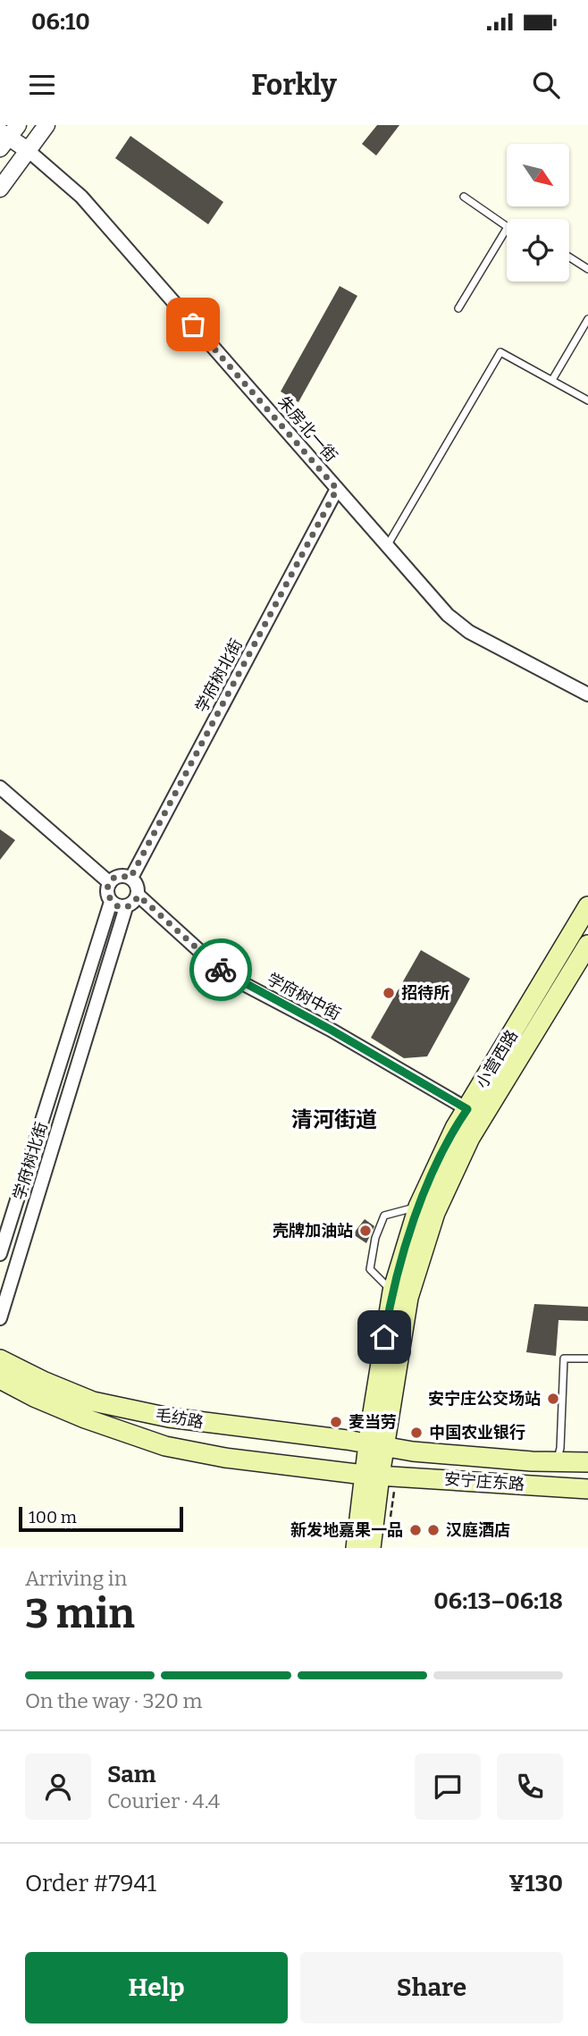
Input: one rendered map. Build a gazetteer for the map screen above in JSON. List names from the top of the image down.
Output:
{
  "streets": {
    "main road": ["小营西路", "毛纺路", "安宁庄东路"],
    "street": ["朱房北一街", "学府树北街", "学府树中街"]
  },
  "crossings": [
    ["朱房北一街", "学府树北街"],
    ["学府树北街", "学府树中街"],
    ["学府树中街", "小营西路"],
    ["小营西路", "毛纺路"],
    ["小营西路", "安宁庄东路"],
    ["毛纺路", "安宁庄东路"]
  ],
  "districts": ["清河街道"],
  "places": [
    "招待所",
    "壳牌加油站",
    "安宁庄公交场站",
    "麦当劳",
    "中国农业银行",
    "新发地嘉果一品",
    "汉庭酒店"
  ],
  "scale_bar": "100 m",
  "north": "bottom right",
  "page": {
    "status": "06:10",
    "header": "Forkly",
    "scale": "100 m",
    "heading": ["3 min", "Arriving in", "06:13–06:18"],
    "panel": [
      "Sam",
      "Courier · 4.4",
      "Order #7941",
      "¥130"
    ],
    "bar": "On the way · 320 m",
    "buttons": ["Help", "Share"]
  }
}
